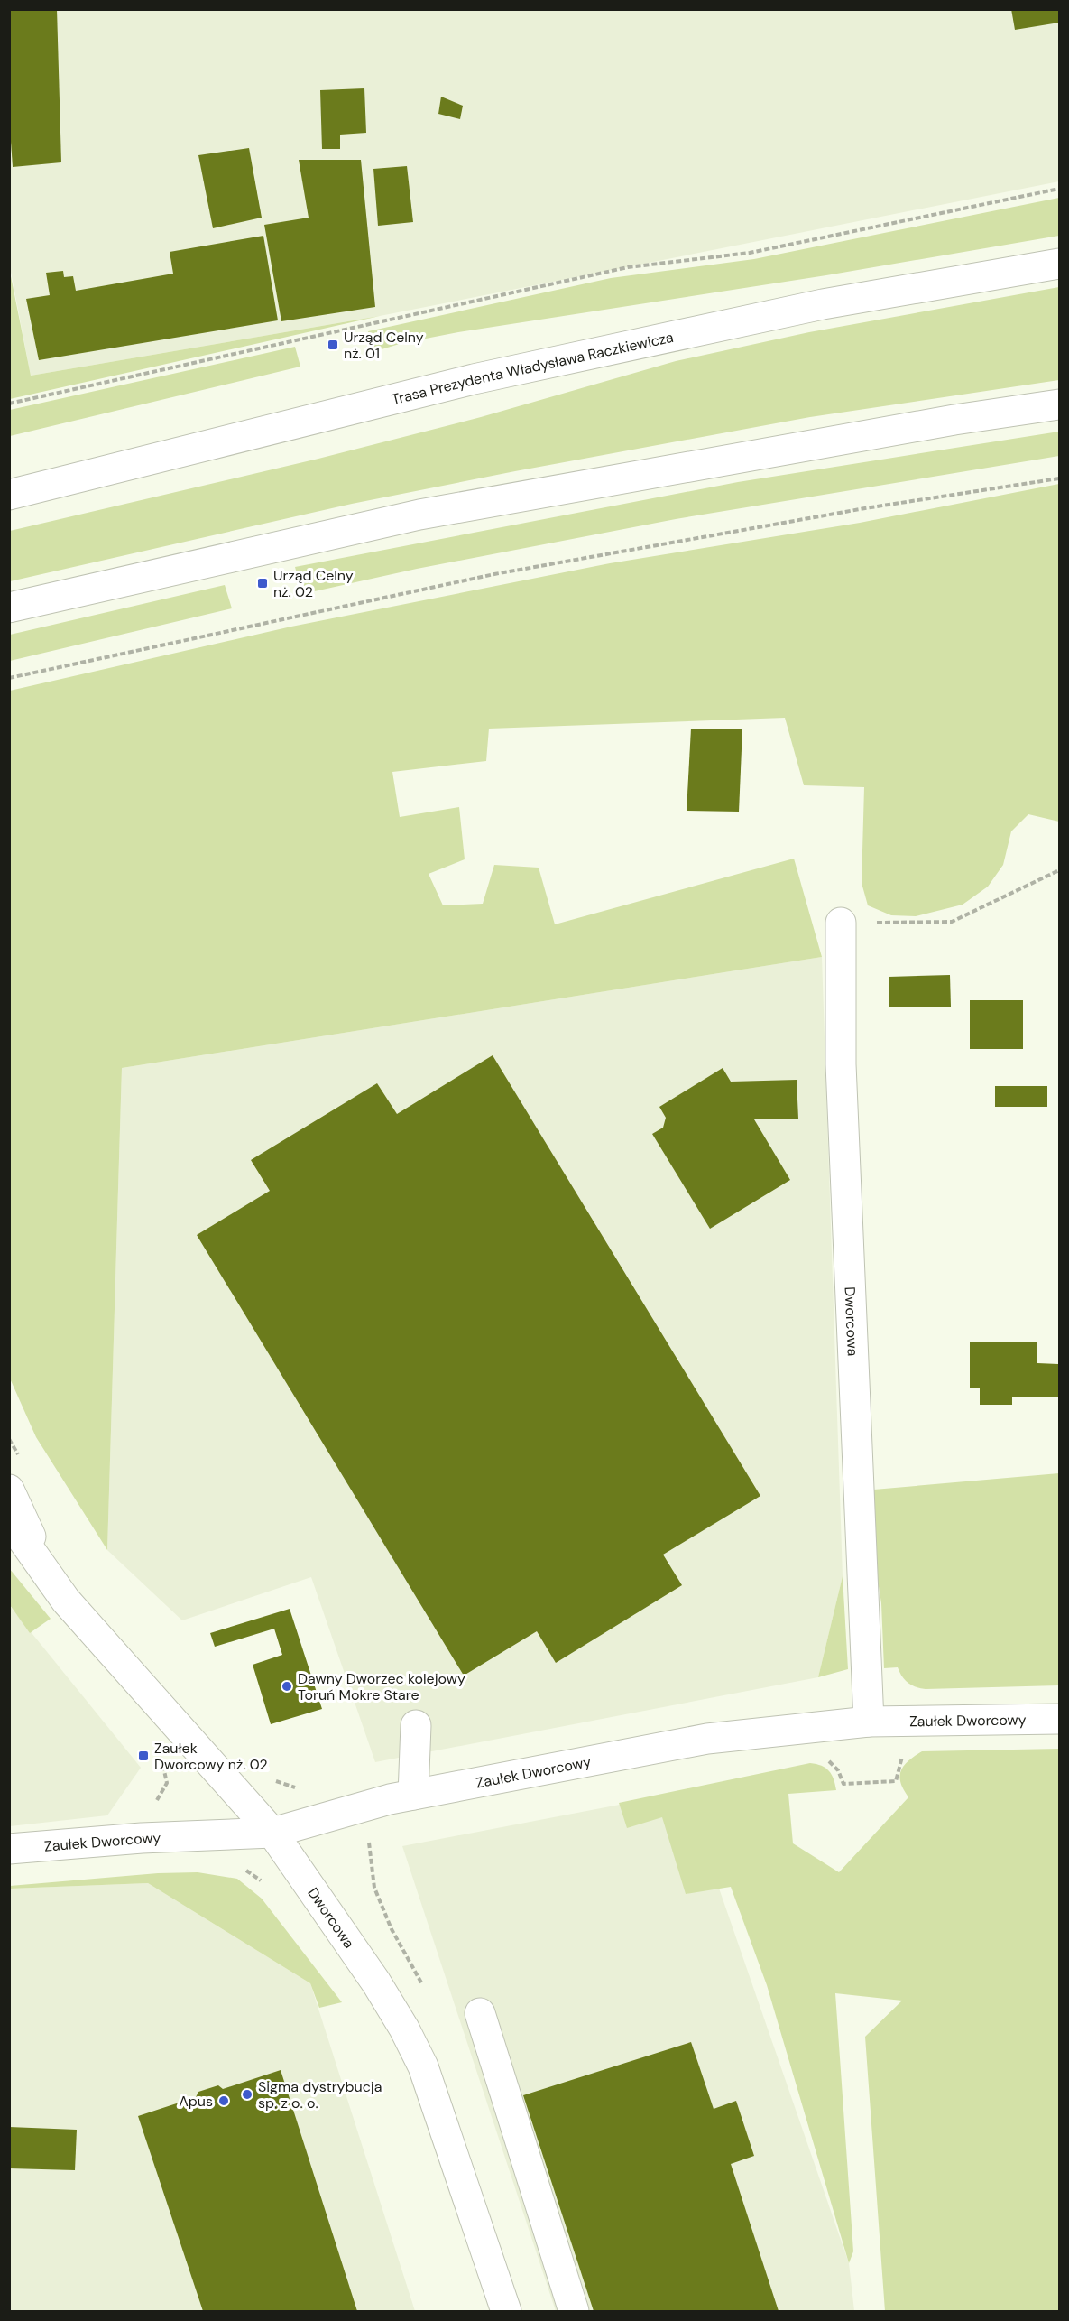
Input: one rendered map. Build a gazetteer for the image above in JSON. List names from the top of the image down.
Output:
{
  "streets": {
    "street": ["Trasa Prezydenta Władysława Raczkiewicza", "Dworcowa", "Zaułek Dworcowy"]
  },
  "crossings": [
    ["Dworcowa", "Zaułek Dworcowy"]
  ],
  "places": {
    "transit": ["Urząd Celny nż. 01", "Urząd Celny nż. 02", "Zaułek Dworcowy nż. 02"],
    "other": ["Dawny Dworzec kolejowy Toruń Mokre Stare", "Sigma dystrybucja sp. z o. o.", "Apus"]
  }
}
